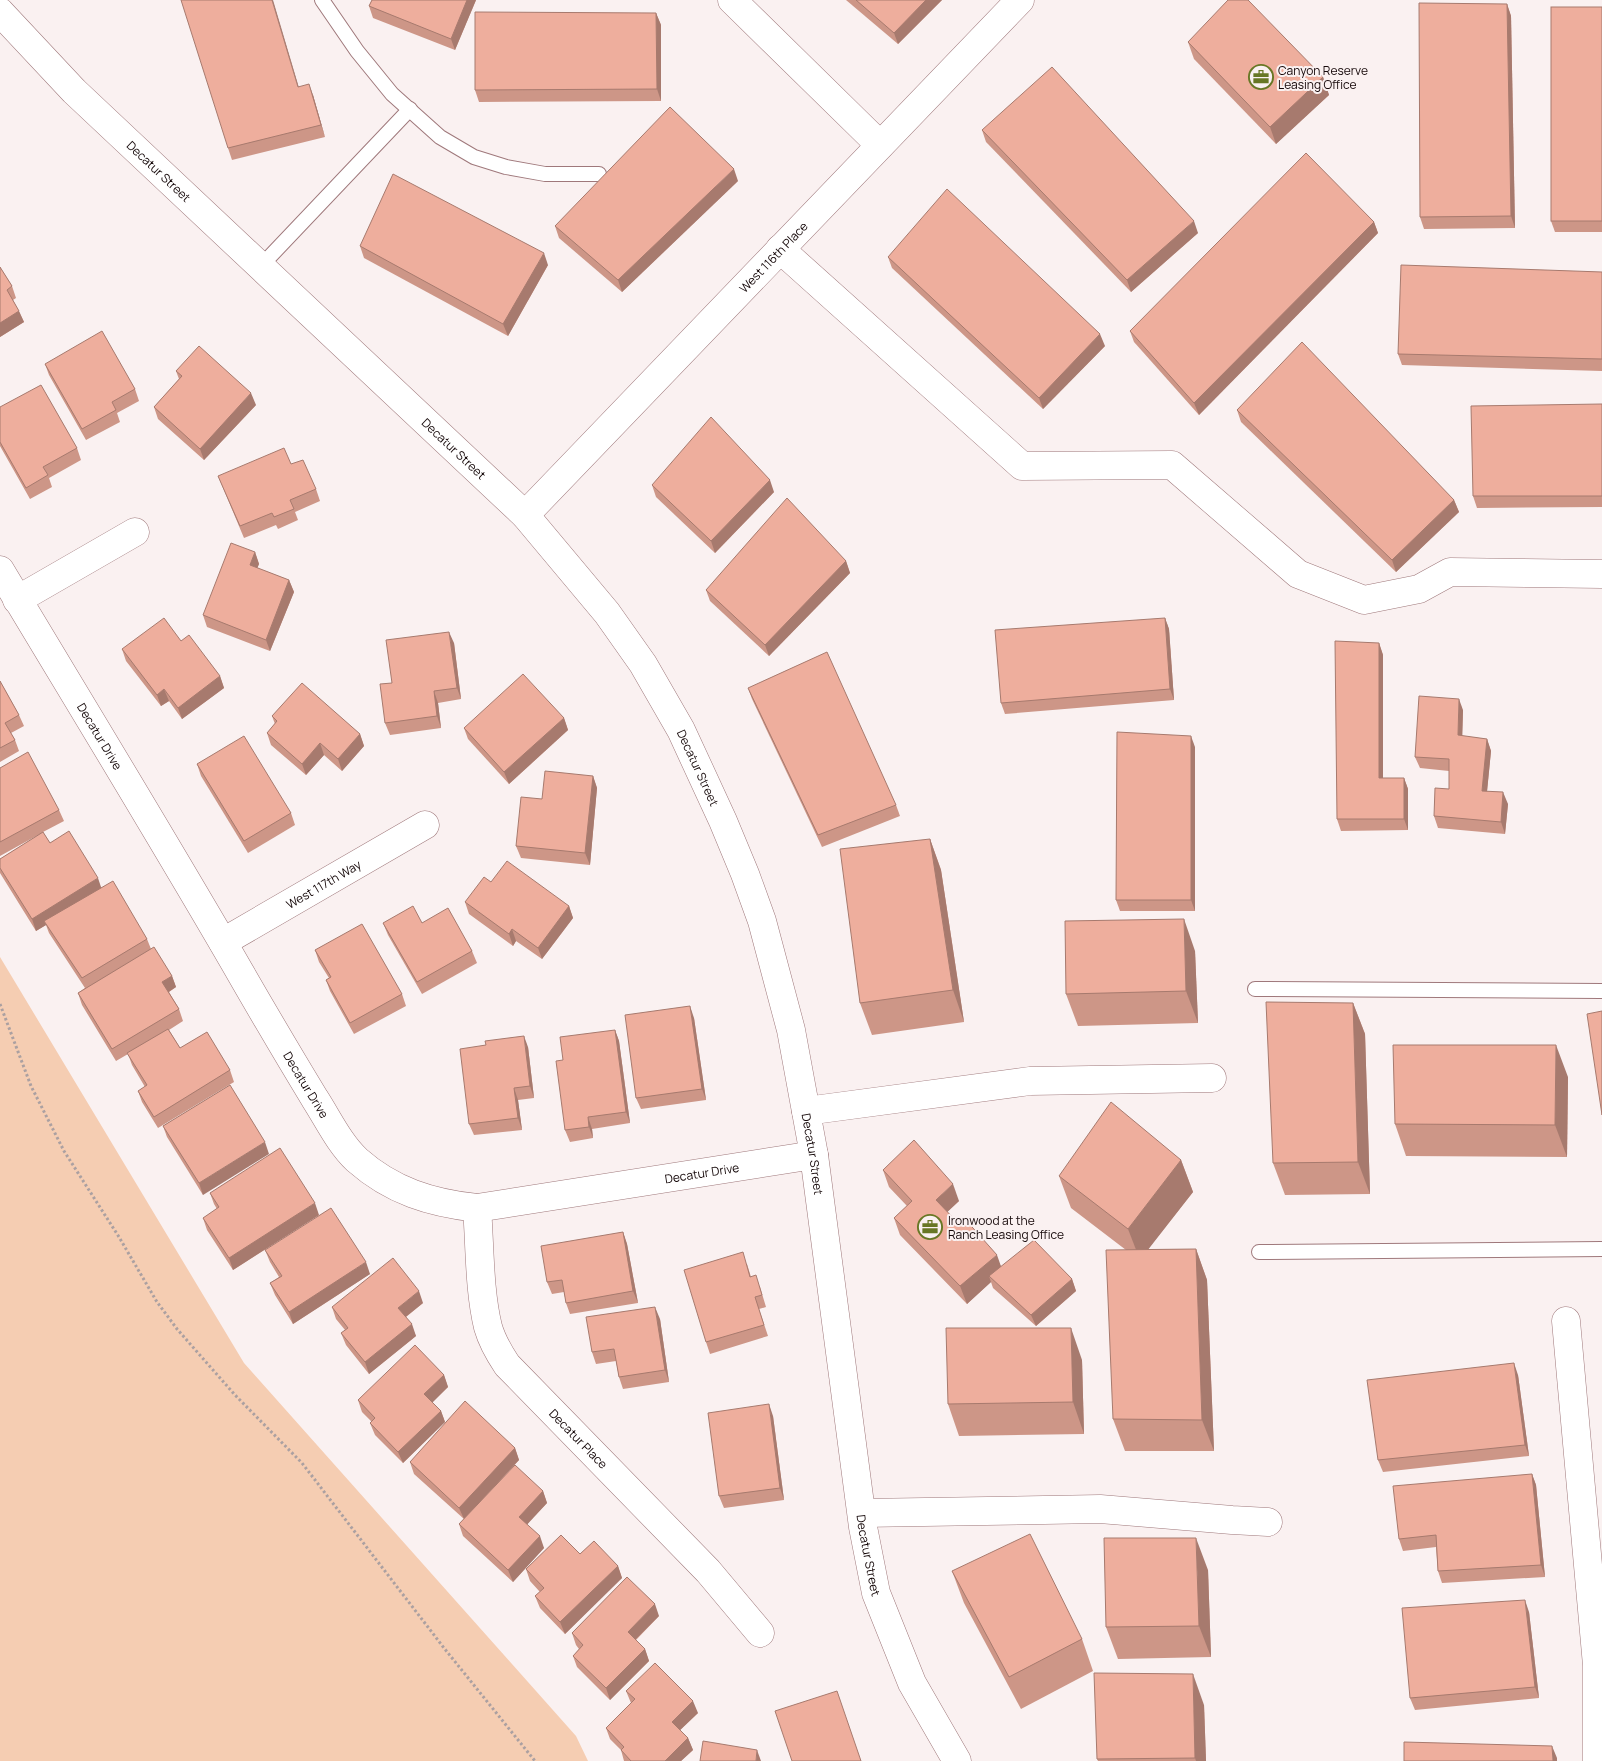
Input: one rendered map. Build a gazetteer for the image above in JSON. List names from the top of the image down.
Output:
{
  "streets": {
    "street": [
      "Decatur Street",
      "West 116th Place",
      "Decatur Drive",
      "West 117th Way",
      "Decatur Place"
    ]
  },
  "crossings": [
    ["Decatur Street", "West 116th Place"],
    ["Decatur Street", "Decatur Drive"],
    ["Decatur Drive", "West 117th Way"],
    ["Decatur Drive", "Decatur Place"]
  ],
  "places": {
    "office": ["Canyon Reserve Leasing Office", "Ironwood at the Ranch Leasing Office"]
  }
}
